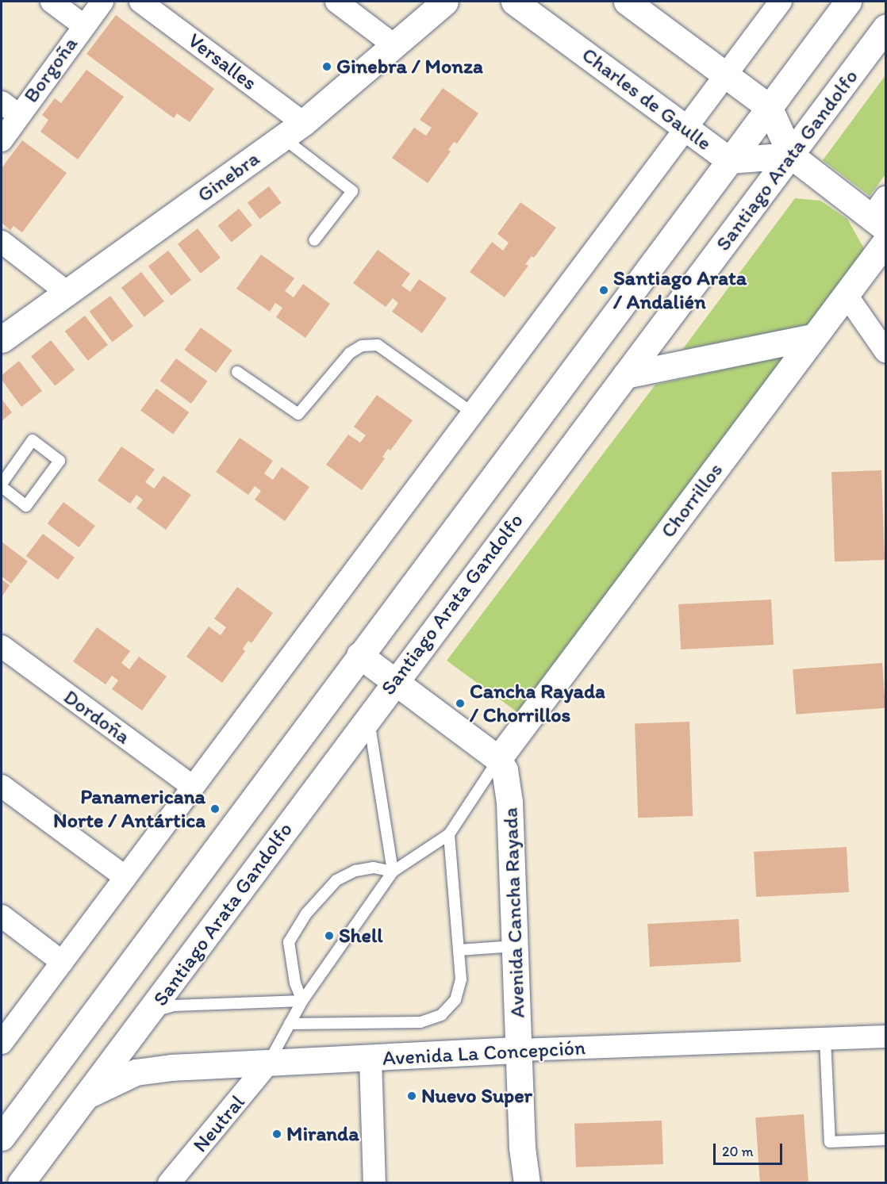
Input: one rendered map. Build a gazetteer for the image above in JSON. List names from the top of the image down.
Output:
{
  "streets": {
    "street": [
      "Versalles",
      "Borgoña",
      "Charles de Gaulle",
      "Santiago Arata Gandolfo",
      "Ginebra",
      "Chorrillos",
      "Dordoña",
      "Avenida Cancha Rayada",
      "Avenida La Concepción",
      "Neutral"
    ]
  },
  "crossings": [
    ["Versalles", "Ginebra"],
    ["Charles de Gaulle", "Santiago Arata Gandolfo"],
    ["Santiago Arata Gandolfo", "Avenida La Concepción"],
    ["Chorrillos", "Avenida Cancha Rayada"],
    ["Avenida Cancha Rayada", "Avenida La Concepción"],
    ["Avenida La Concepción", "Neutral"]
  ],
  "places": [
    "Ginebra / Monza",
    "Santiago Arata / Andalién",
    "Cancha Rayada / Chorrillos",
    "Panamericana Norte / Antártica",
    "Shell",
    "Nuevo Super",
    "Miranda"
  ],
  "scale_bar": "20 m"
}
